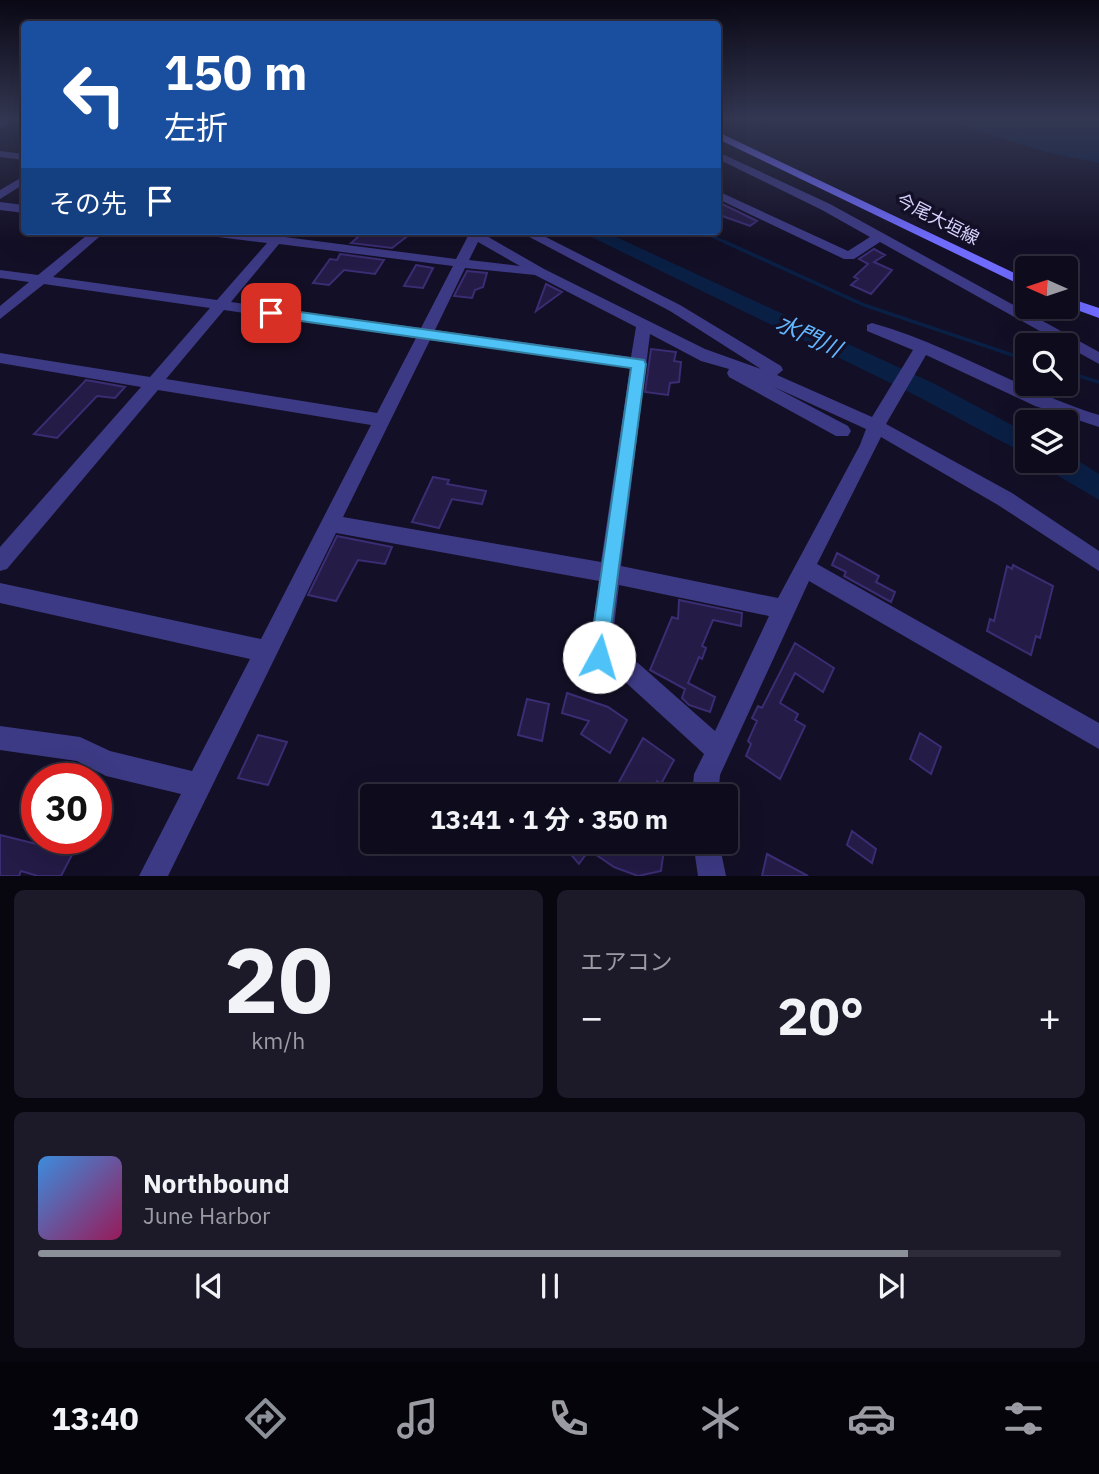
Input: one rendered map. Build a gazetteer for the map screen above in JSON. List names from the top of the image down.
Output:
{
  "streets": {
    "main road": ["今尾大垣線"]
  },
  "water": ["水門川"],
  "north": "left",
  "page": {
    "turn": ["150 m", "左折"],
    "then": "その先",
    "limit": "30",
    "trip": "13:41 · 1 分 · 350 m",
    "tile": [
      ["20", "km/h"],
      "エアコン"
    ],
    "heat": ["−", "20°", "+"],
    "song": ["Northbound", "June Harbor"],
    "tabs": "13:40"
  }
}
